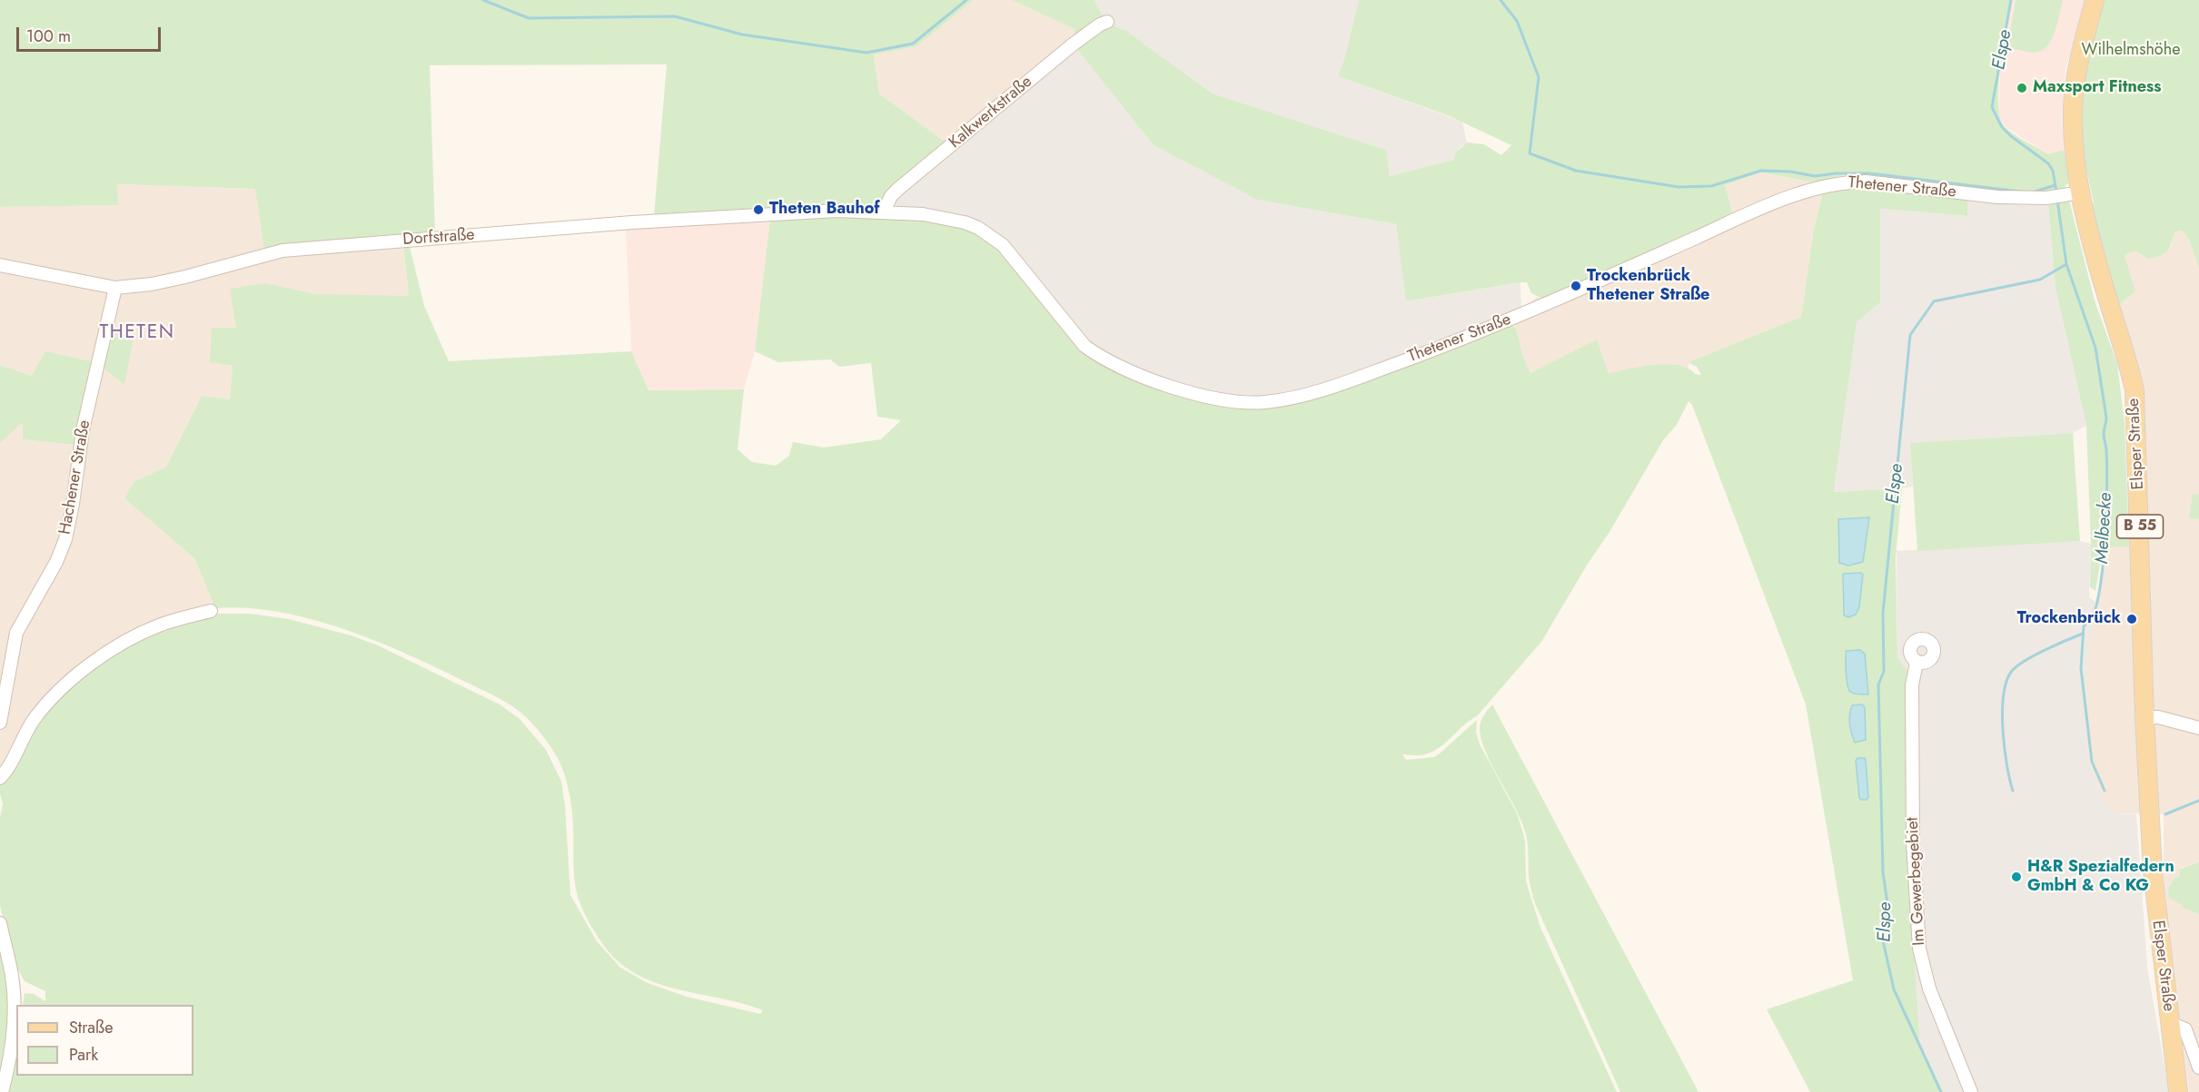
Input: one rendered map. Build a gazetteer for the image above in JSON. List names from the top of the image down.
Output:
{
  "streets": {
    "main road": ["Elsper Straße", "B 55"],
    "street": [
      "Kalkwerkstraße",
      "Thetener Straße",
      "Dorfstraße",
      "Hachener Straße",
      "Im Gewerbegebiet"
    ]
  },
  "crossings": [
    ["Kalkwerkstraße", "Thetener Straße"],
    ["Kalkwerkstraße", "Dorfstraße"],
    ["Thetener Straße", "Dorfstraße"],
    ["Thetener Straße", "Elsper Straße"],
    ["Dorfstraße", "Hachener Straße"]
  ],
  "districts": ["THETEN"],
  "water": ["Elspe", "Melbecke"],
  "parks": ["Wilhelmshöhe"],
  "places": [
    "Maxsport Fitness",
    "Theten Bauhof",
    "Trockenbrück Thetener Straße",
    "Trockenbrück",
    "H&R Spezialfedern GmbH & Co KG"
  ],
  "legend": ["Straße", "Park"],
  "scale_bar": "100 m"
}
